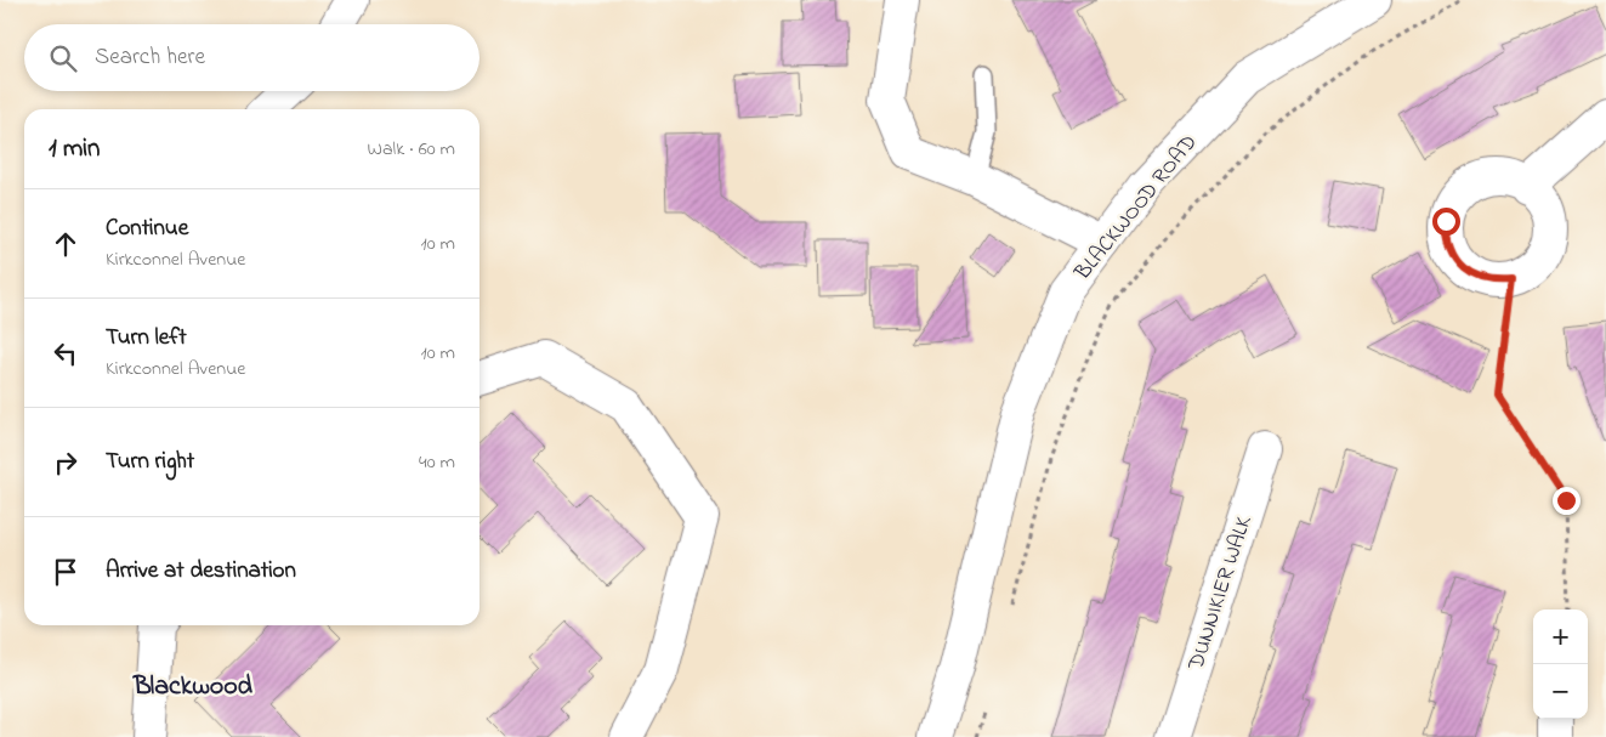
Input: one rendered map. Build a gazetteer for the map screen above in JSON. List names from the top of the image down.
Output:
{
  "streets": {
    "street": ["BLACKWOOD ROAD", "DUNNIKIER WALK"]
  },
  "districts": ["Blackwood"],
  "page": {
    "search": "Search here",
    "heading": ["1 min", "Walk · 60 m"],
    "list": [
      ["Continue", "Kirkconnel Avenue", "10 m"],
      ["Turn left", "Kirkconnel Avenue", "10 m"],
      ["Turn right", "40 m"],
      "Arrive at destination"
    ],
    "map_buttons": ["+", "−"]
  }
}
